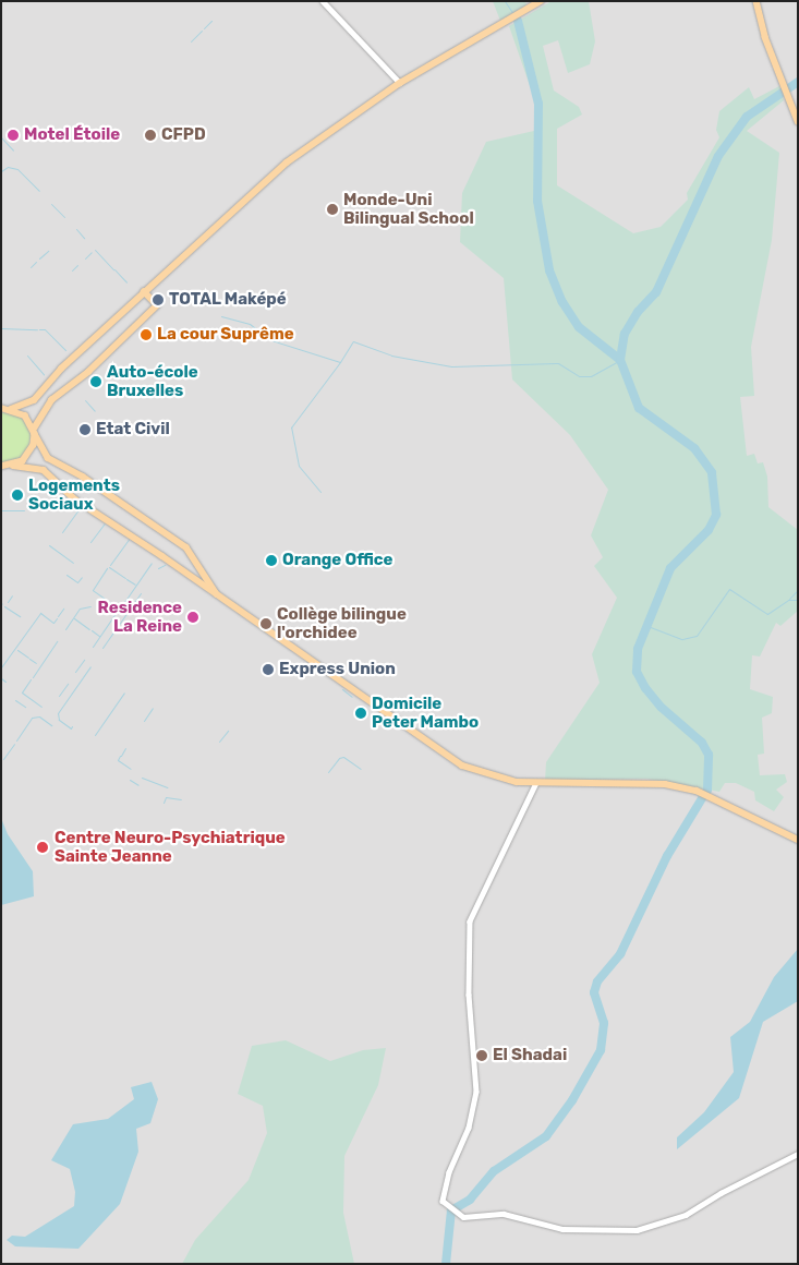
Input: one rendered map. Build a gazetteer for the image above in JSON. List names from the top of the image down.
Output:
{
  "places": [
    "Motel Étoile",
    "CFPD",
    "Monde-Uni Bilingual School",
    "TOTAL Maképé",
    "La cour Suprême",
    "Auto-école Bruxelles",
    "Etat Civil",
    "Logements Sociaux",
    "Orange Office",
    "Residence La Reine",
    "Collège bilingue l'orchidee",
    "Express Union",
    "Domicile Peter Mambo",
    "Centre Neuro-Psychiatrique Sainte Jeanne",
    "El Shadai"
  ]
}
